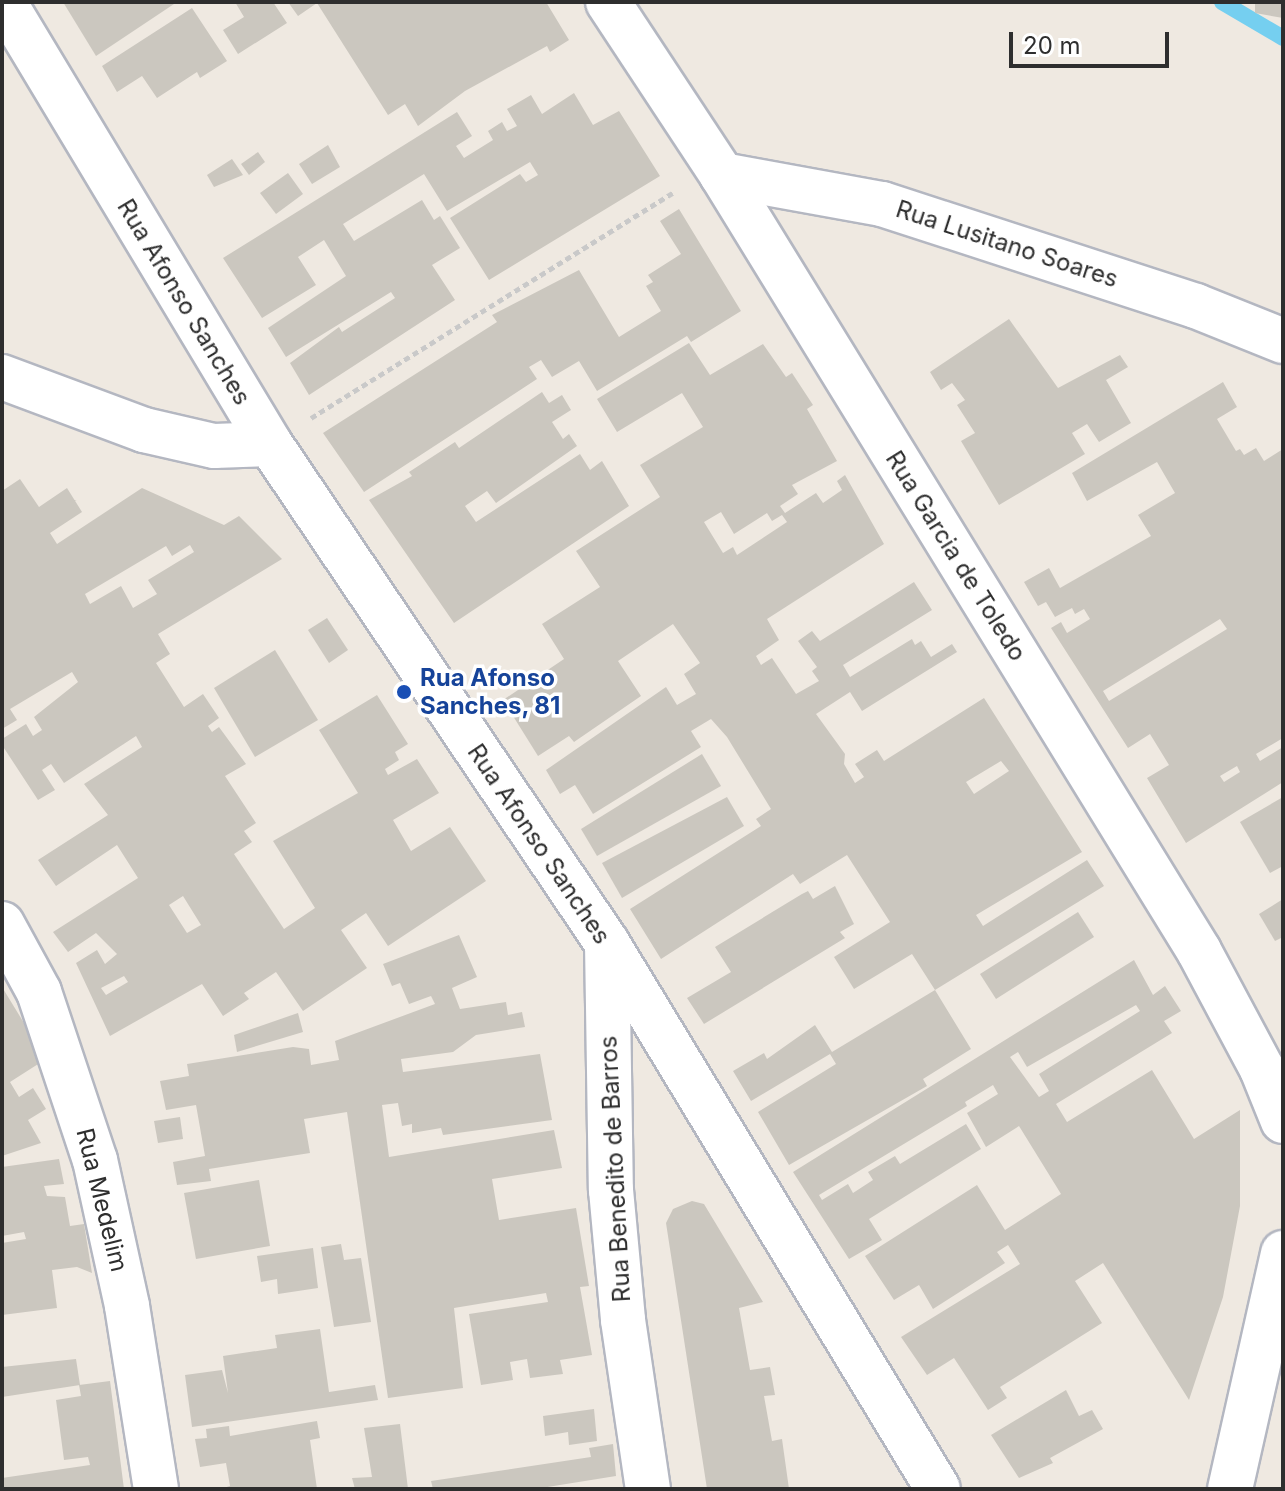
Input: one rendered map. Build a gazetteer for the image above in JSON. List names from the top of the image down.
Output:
{
  "streets": {
    "street": [
      "Rua Lusitano Soares",
      "Rua Afonso Sanches",
      "Rua Garcia de Toledo",
      "Rua Benedito de Barros",
      "Rua Medelim"
    ]
  },
  "crossings": [
    ["Rua Lusitano Soares", "Rua Garcia de Toledo"],
    ["Rua Afonso Sanches", "Rua Benedito de Barros"]
  ],
  "places": ["Rua Afonso Sanches, 81"],
  "scale_bar": "20 m"
}
